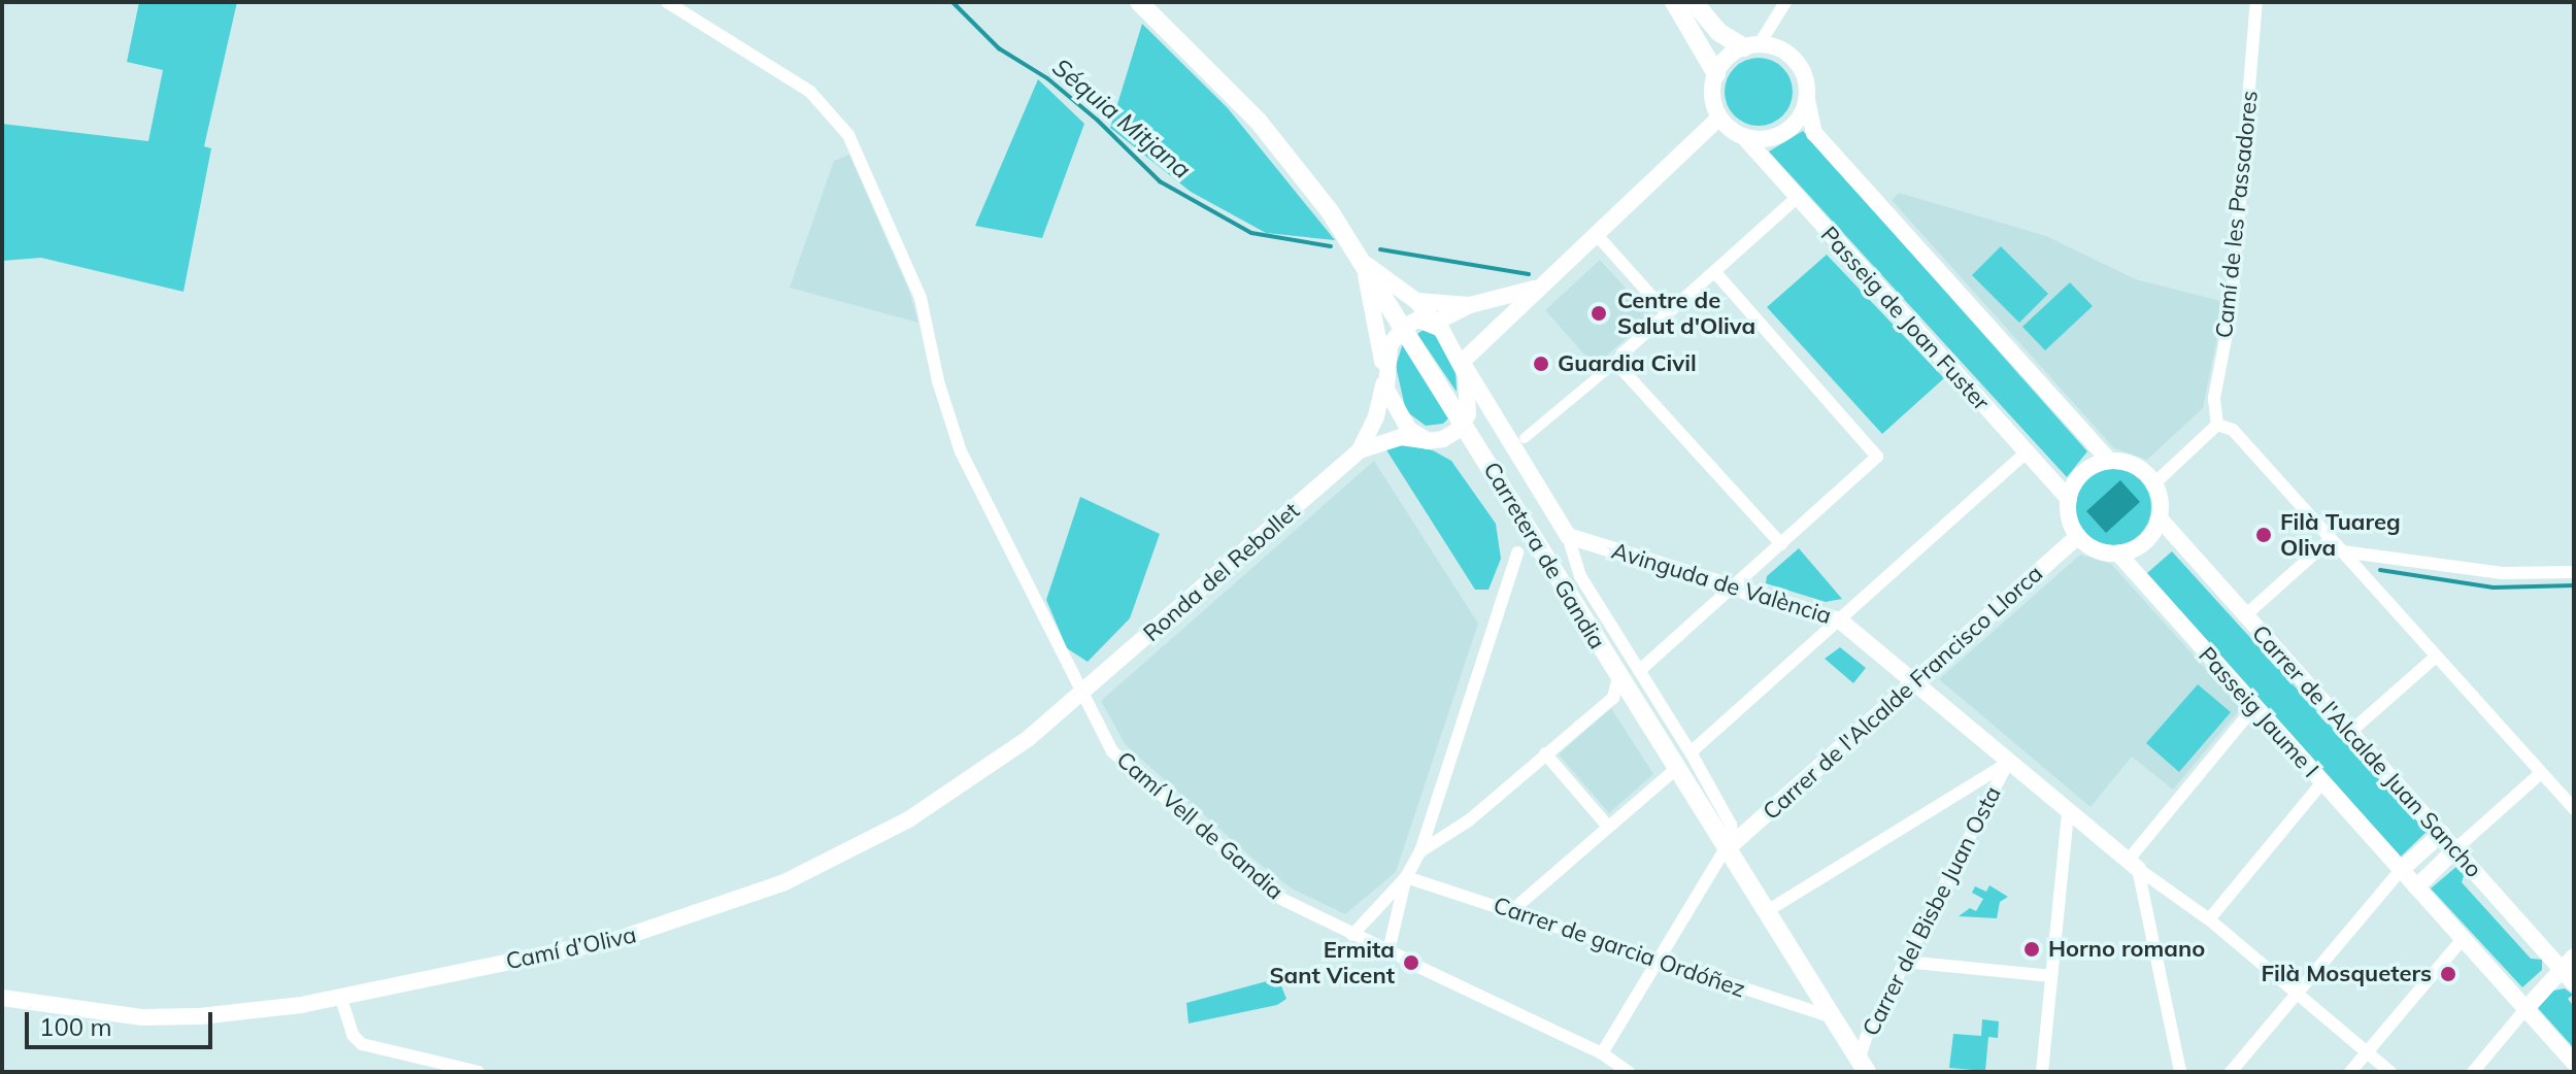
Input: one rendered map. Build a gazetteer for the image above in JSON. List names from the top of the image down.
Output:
{
  "streets": {
    "main road": ["Carretera de Gandia"],
    "street": [
      "Camí de les Passadores",
      "Passeig de Joan Fuster",
      "Ronda del Rebollet",
      "Avinguda de València",
      "Carrer de l'Alcalde Francisco Llorca",
      "Passeig Jaume I",
      "Carrer de l'Alcalde Juan Sancho",
      "Camí Vell de Gandia",
      "Carrer del Bisbe Juan Osta",
      "Carrer de garcia Ordóñez",
      "Camí d’Oliva"
    ]
  },
  "crossings": [
    ["Passeig de Joan Fuster", "Carrer de l'Alcalde Francisco Llorca"],
    ["Passeig de Joan Fuster", "Passeig Jaume I"],
    ["Passeig de Joan Fuster", "Carrer de l'Alcalde Juan Sancho"],
    ["Carretera de Gandia", "Ronda del Rebollet"],
    ["Carretera de Gandia", "Avinguda de València"],
    ["Carretera de Gandia", "Carrer de l'Alcalde Francisco Llorca"],
    ["Carretera de Gandia", "Carrer del Bisbe Juan Osta"],
    ["Carretera de Gandia", "Carrer de garcia Ordóñez"],
    ["Ronda del Rebollet", "Camí Vell de Gandia"],
    ["Ronda del Rebollet", "Camí d’Oliva"],
    ["Avinguda de València", "Carrer de l'Alcalde Francisco Llorca"],
    ["Avinguda de València", "Carrer del Bisbe Juan Osta"],
    ["Carrer de l'Alcalde Francisco Llorca", "Passeig Jaume I"],
    ["Carrer de l'Alcalde Francisco Llorca", "Carrer de l'Alcalde Juan Sancho"],
    ["Passeig Jaume I", "Carrer de l'Alcalde Juan Sancho"],
    ["Camí Vell de Gandia", "Camí d’Oliva"]
  ],
  "water": ["Séquia Mitjana"],
  "places": [
    "Centre de Salut d'Oliva",
    "Guardia Civil",
    "Filà Tuareg Oliva",
    "Horno romano",
    "Ermita Sant Vicent",
    "Filà Mosqueters"
  ],
  "scale_bar": "100 m"
}
